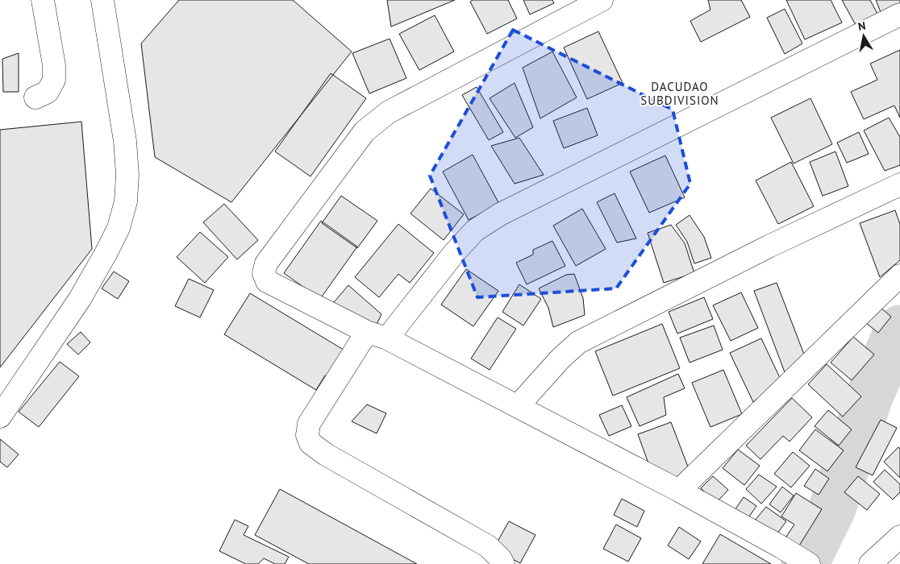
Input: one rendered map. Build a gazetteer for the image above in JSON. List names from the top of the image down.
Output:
{
  "districts": ["DACUDAO SUBDIVISION"],
  "north": "top"
}
